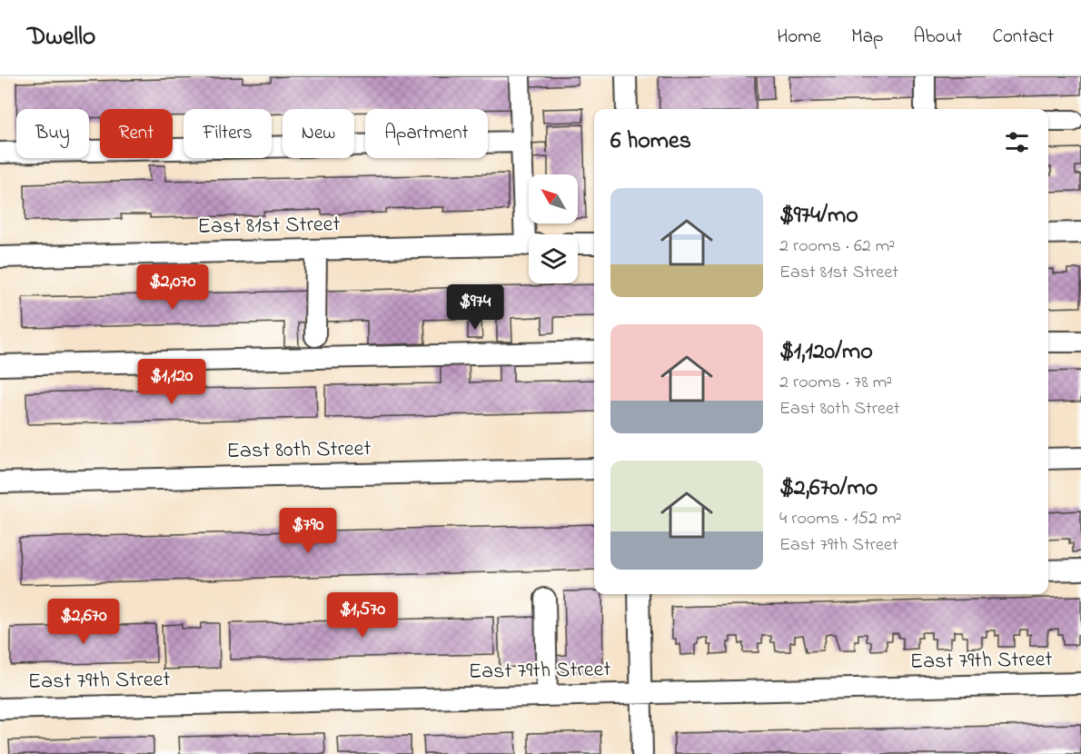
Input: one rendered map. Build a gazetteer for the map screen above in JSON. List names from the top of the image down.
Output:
{
  "streets": {
    "street": ["East 81st Street", "East 80th Street", "East 79th Street"]
  },
  "north": "top left",
  "page": {
    "header": "Dwello",
    "nav": [
      "Home",
      "Map",
      "About",
      "Contact"
    ],
    "chip": [
      "Buy",
      "Rent",
      "Filters",
      "New",
      "Apartment"
    ],
    "heading": "6 homes",
    "list": [
      {
        "name": "$974/mo",
        "note": "2 rooms · 62 m² · East 81st Street"
      },
      {
        "name": "$1,120/mo",
        "note": "2 rooms · 78 m² · East 80th Street"
      },
      {
        "name": "$2,670/mo",
        "note": "4 rooms · 152 m² · East 79th Street"
      }
    ],
    "price": [
      "$2,070",
      "$974",
      "$1,120",
      "$790",
      "$1,570",
      "$2,670"
    ]
  }
}
